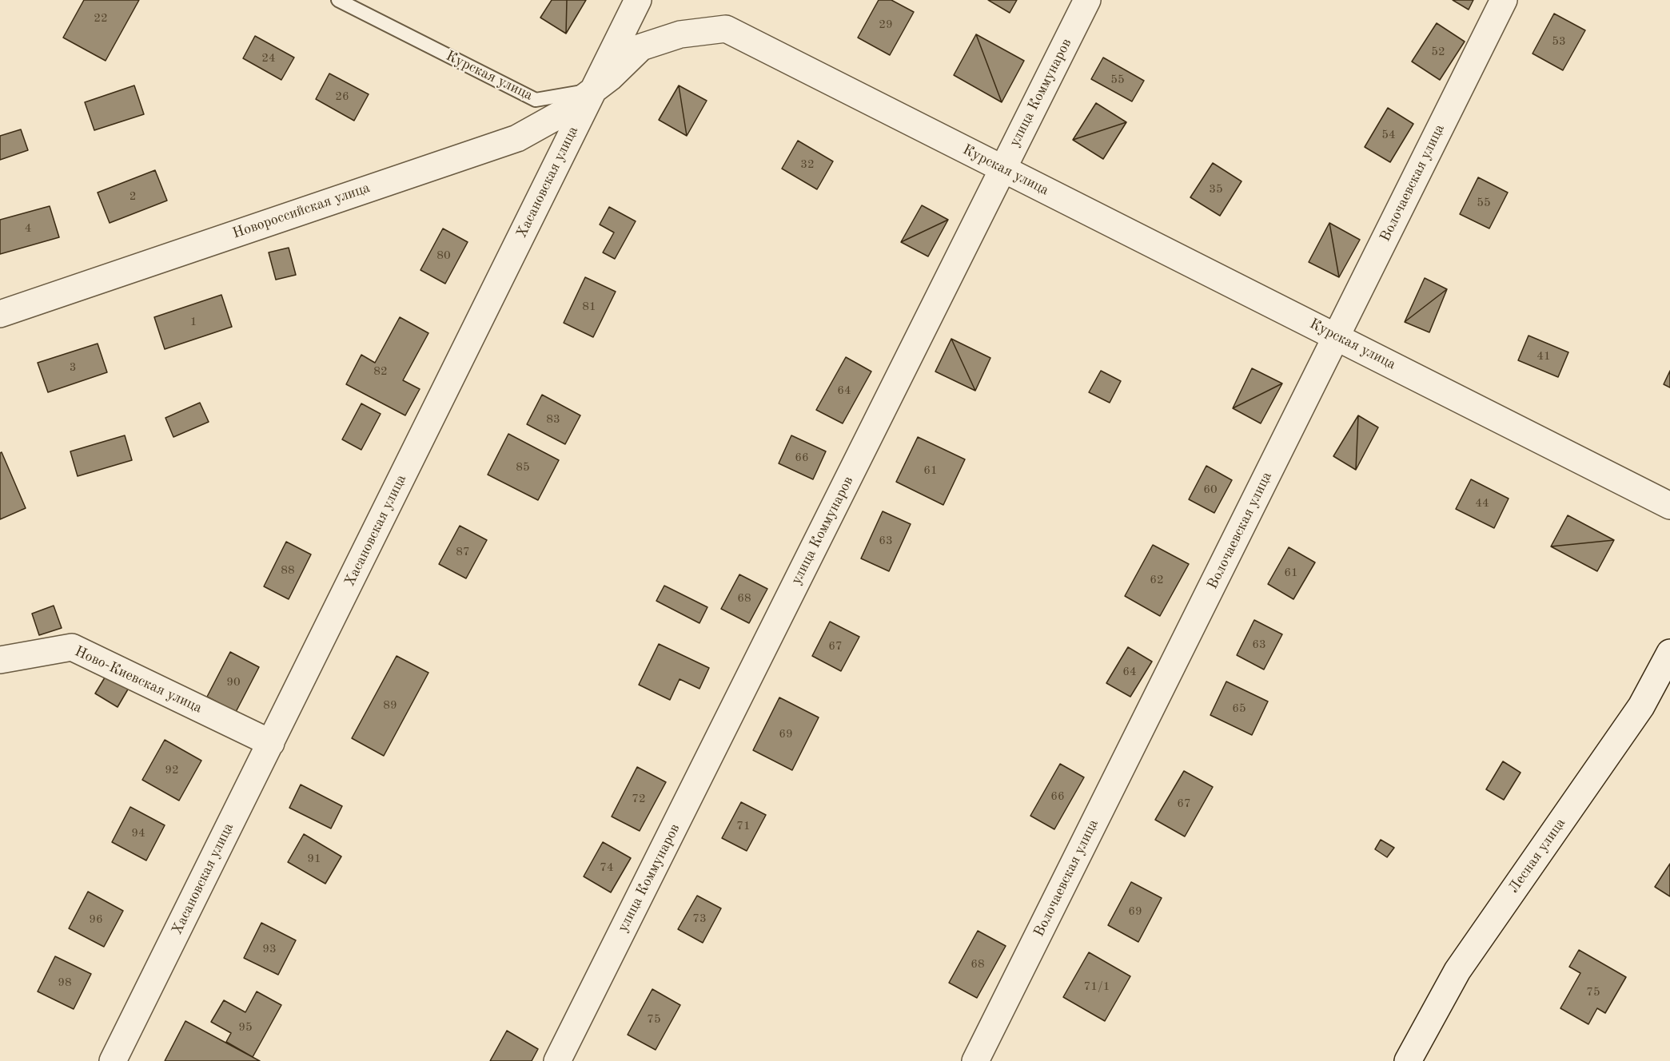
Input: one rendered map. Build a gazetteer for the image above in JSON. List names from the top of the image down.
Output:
{
  "streets": {
    "street": [
      "Курская улица",
      "улица Коммунаров",
      "Хасановская улица",
      "Волочаевская улица",
      "Новороссийская улица",
      "Ново-Киевская улица",
      "Лесная улица"
    ]
  },
  "crossings": [
    ["Курская улица", "улица Коммунаров"],
    ["Курская улица", "Хасановская улица"],
    ["Курская улица", "Волочаевская улица"],
    ["Курская улица", "Новороссийская улица"],
    ["Хасановская улица", "Новороссийская улица"],
    ["Хасановская улица", "Ново-Киевская улица"]
  ],
  "house_numbers": [
    "22",
    "29",
    "53",
    "52",
    "24",
    "55",
    "26",
    "54",
    "32",
    "35",
    "2",
    "55",
    "4",
    "80",
    "81",
    "1",
    "41",
    "3",
    "82",
    "64",
    "83",
    "66",
    "85",
    "61",
    "60",
    "44",
    "63",
    "87",
    "88",
    "61",
    "62",
    "68",
    "63",
    "67",
    "64",
    "90",
    "89",
    "65",
    "69",
    "92",
    "66",
    "72",
    "67",
    "71",
    "94",
    "91",
    "74",
    "69",
    "73",
    "96",
    "93",
    "68",
    "98",
    "71/1",
    "75",
    "75",
    "95"
  ]
}
